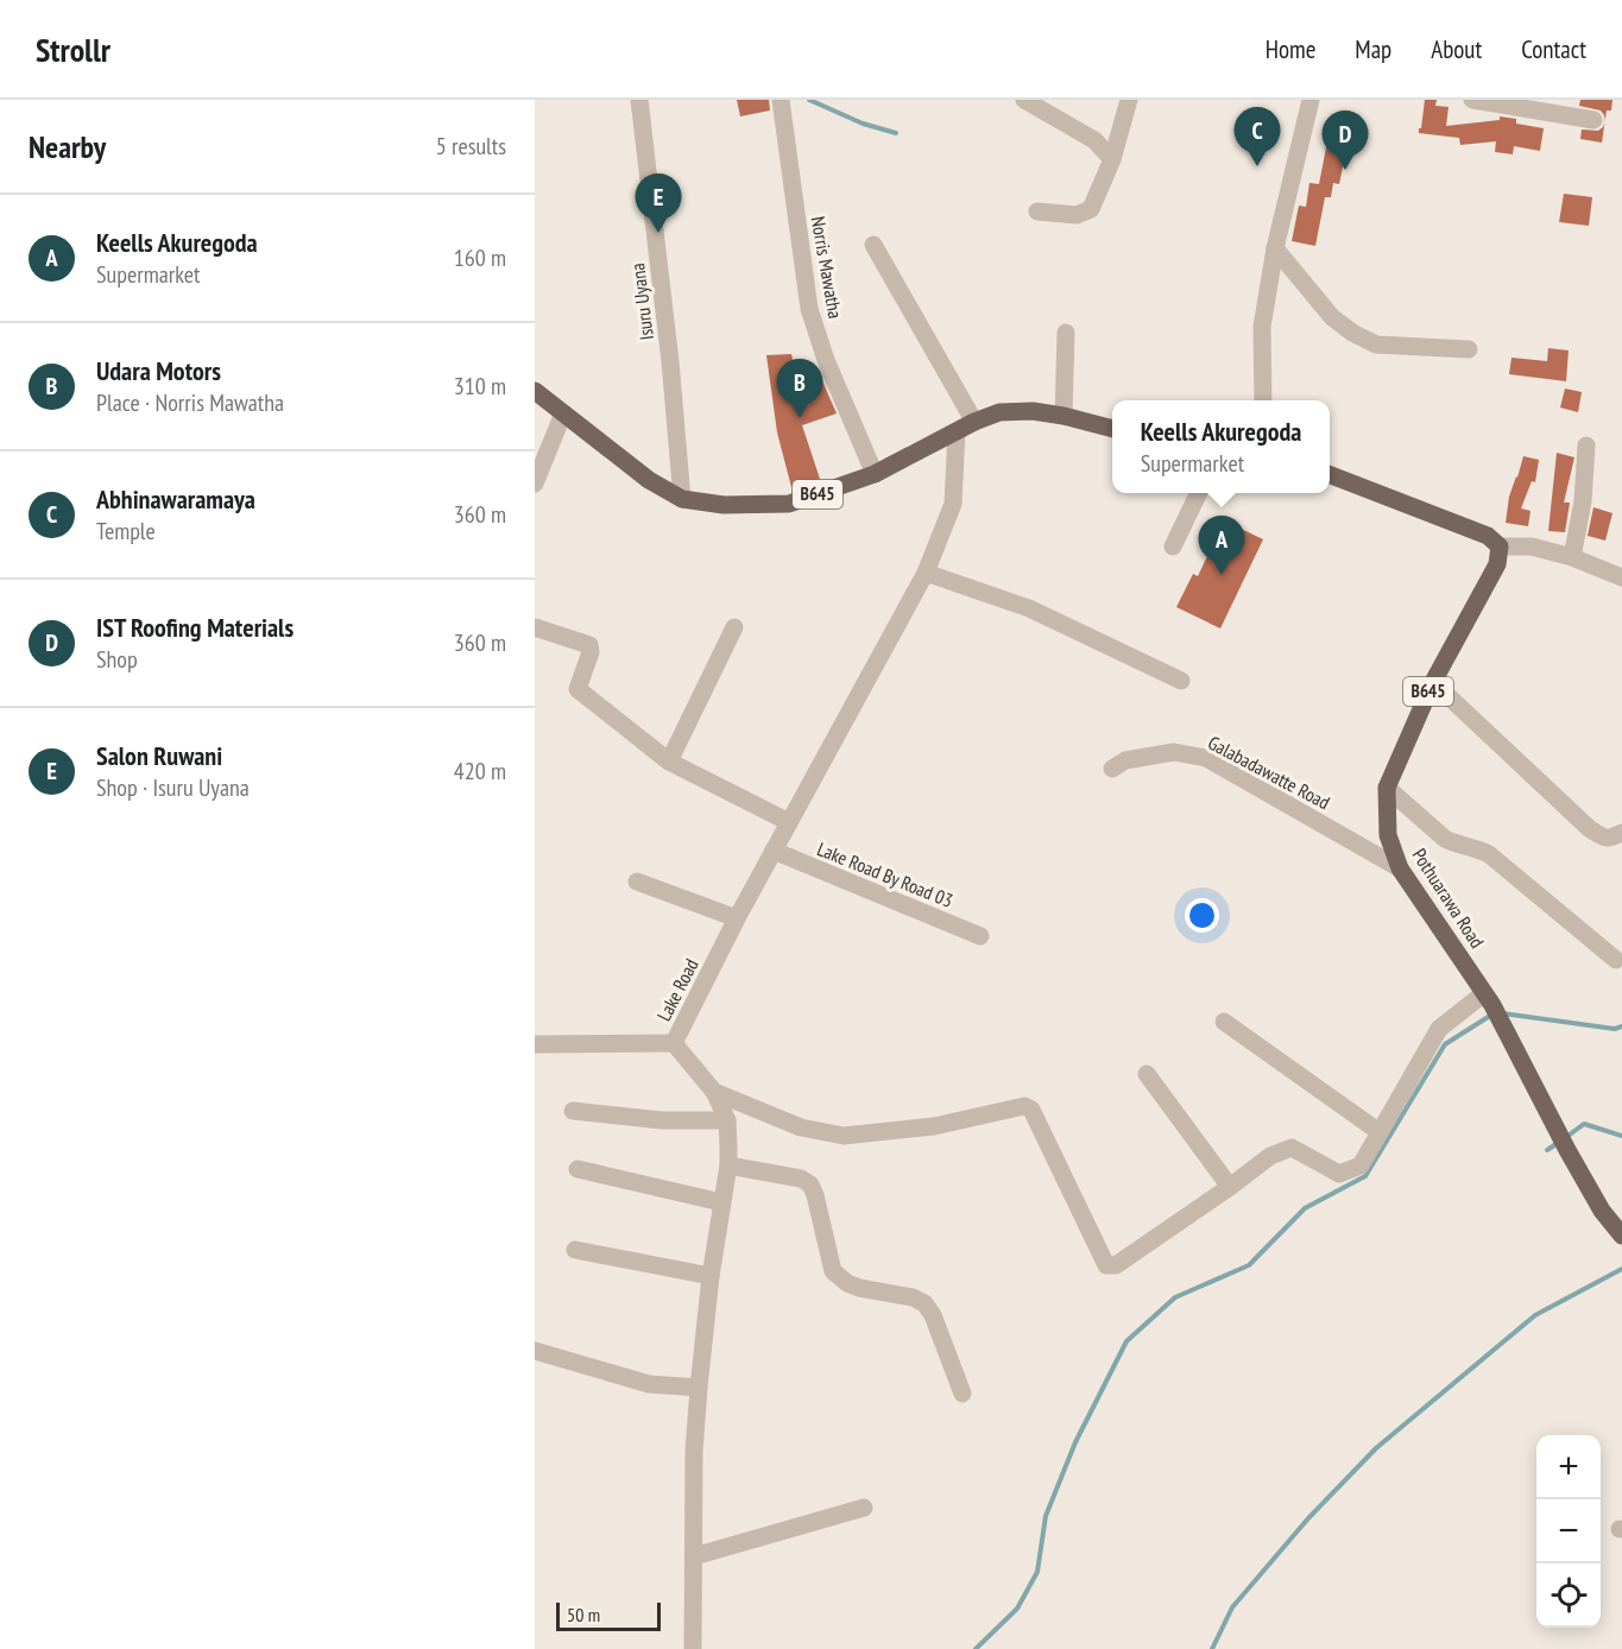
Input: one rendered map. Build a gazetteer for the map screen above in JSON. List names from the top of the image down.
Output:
{
  "streets": {
    "main road": ["B645", "Pothuarawa Road"],
    "street": [
      "Norris Mawatha",
      "Isuru Uyana",
      "Galabadawatte Road",
      "Lake Road By Road 03",
      "Lake Road"
    ]
  },
  "crossings": [
    ["Norris Mawatha", "B645"],
    ["Isuru Uyana", "B645"],
    ["B645", "Lake Road"],
    ["Galabadawatte Road", "Pothuarawa Road"],
    ["Lake Road By Road 03", "Lake Road"]
  ],
  "scale_bar": "50 m",
  "page": {
    "header": "Strollr",
    "nav": [
      "Home",
      "Map",
      "About",
      "Contact"
    ],
    "heading": ["Nearby", "5 results"],
    "pins": [
      "C",
      "D",
      "E",
      "B",
      "A"
    ],
    "list": [
      {
        "mark": "A",
        "name": "Keells Akuregoda",
        "note": "Supermarket",
        "value": "160 m"
      },
      {
        "mark": "B",
        "name": "Udara Motors",
        "note": "Place · Norris Mawatha",
        "value": "310 m"
      },
      {
        "mark": "C",
        "name": "Abhinawaramaya",
        "note": "Temple",
        "value": "360 m"
      },
      {
        "mark": "D",
        "name": "IST Roofing Materials",
        "note": "Shop",
        "value": "360 m"
      },
      {
        "mark": "E",
        "name": "Salon Ruwani",
        "note": "Shop · Isuru Uyana",
        "value": "420 m"
      }
    ],
    "popup": ["Keells Akuregoda", "Supermarket"],
    "map_buttons": ["+", "−"],
    "scale": "50 m"
  }
}
